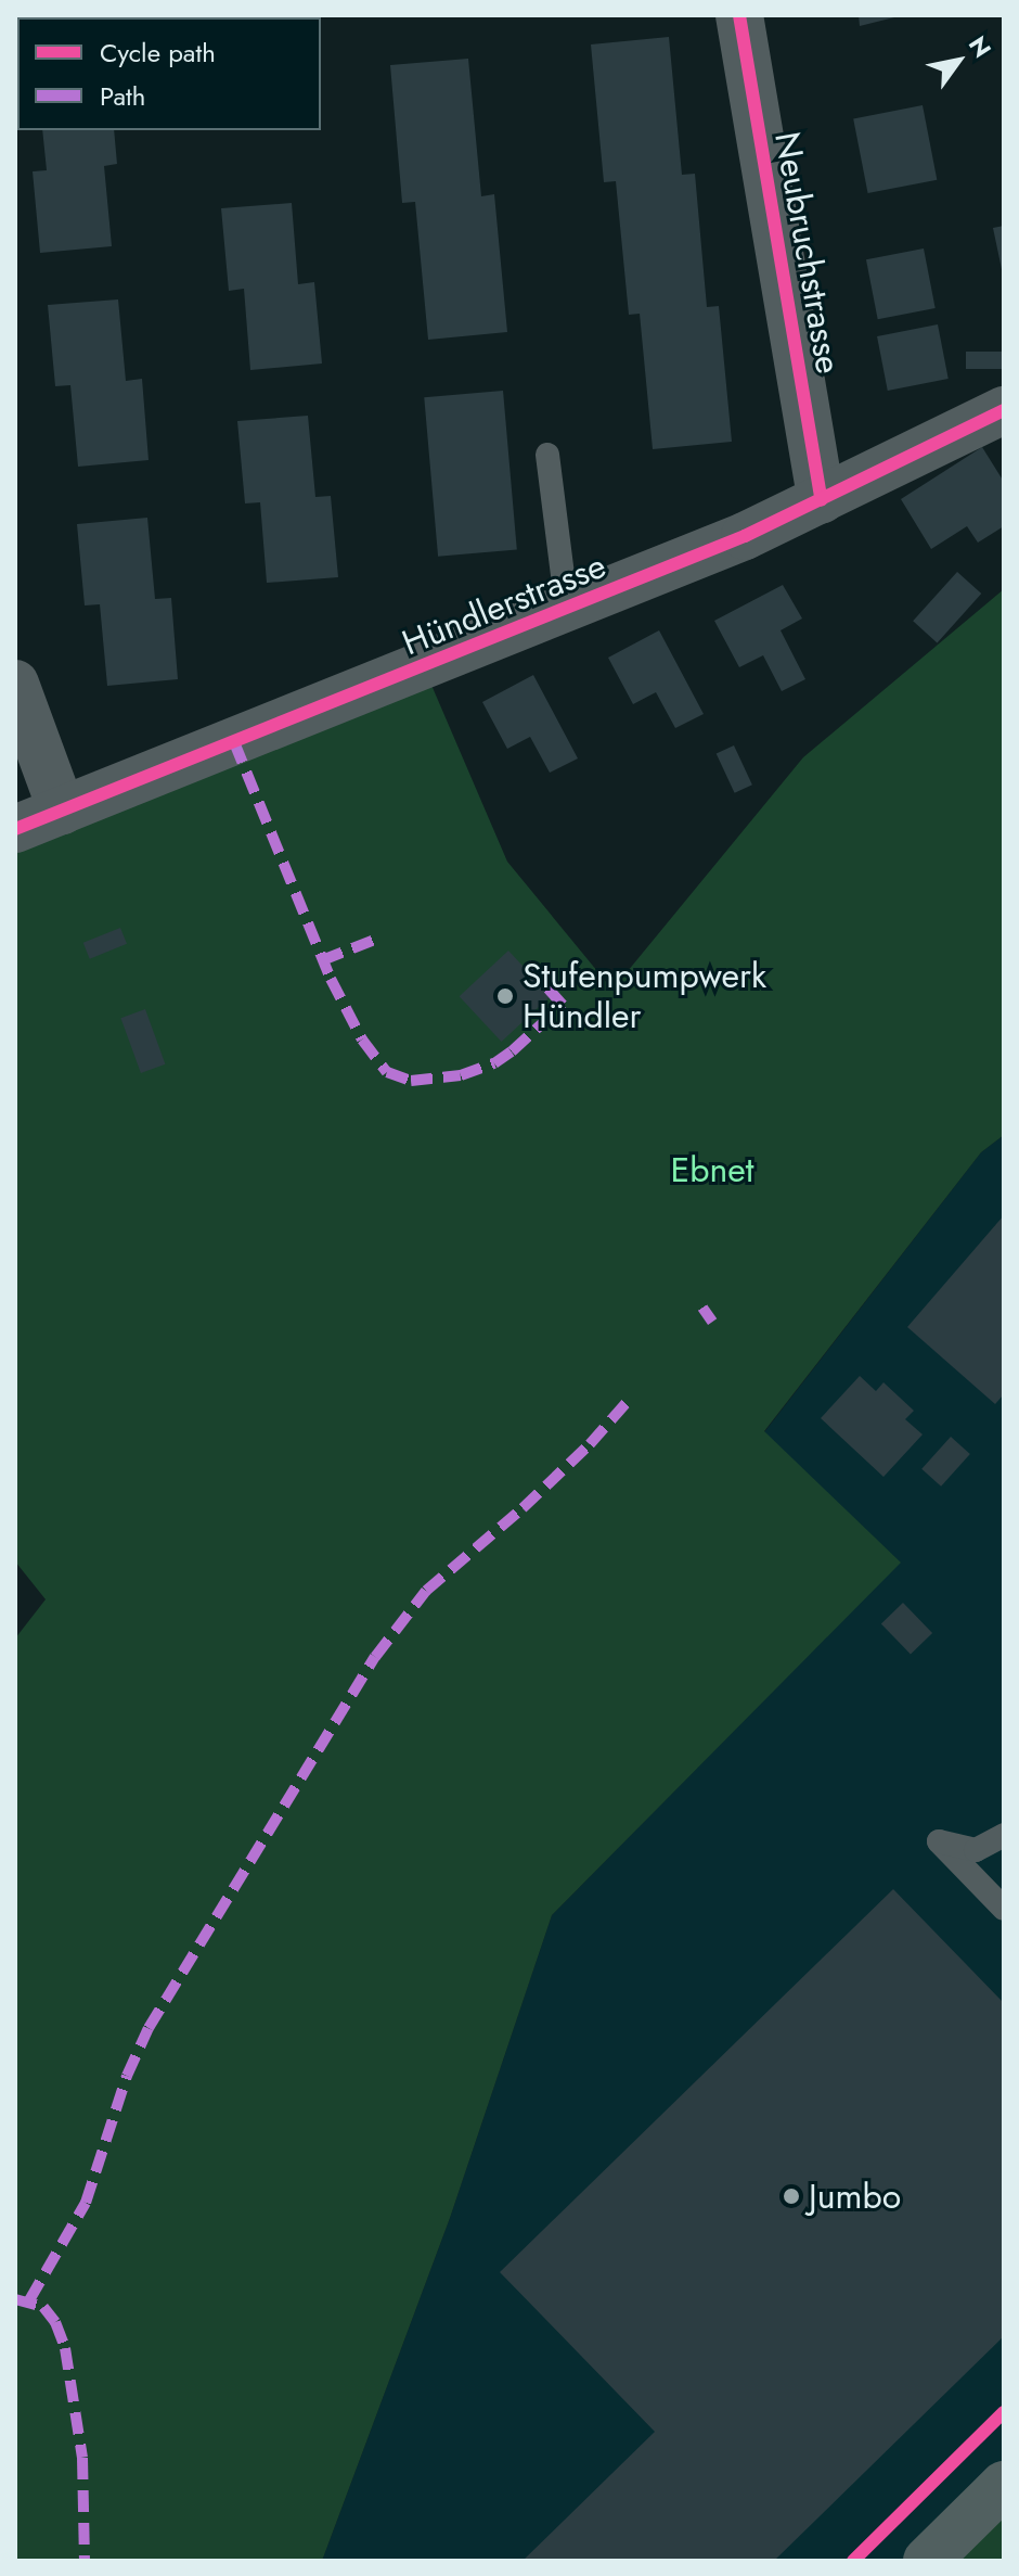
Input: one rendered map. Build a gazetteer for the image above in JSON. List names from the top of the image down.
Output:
{
  "streets": {
    "street": ["Neubruchstrasse", "Hündlerstrasse"]
  },
  "crossings": [
    ["Neubruchstrasse", "Hündlerstrasse"]
  ],
  "parks": ["Ebnet"],
  "places": ["Stufenpumpwerk Hündler", "Jumbo"],
  "legend": ["Cycle path", "Path"],
  "north": "top right"
}
